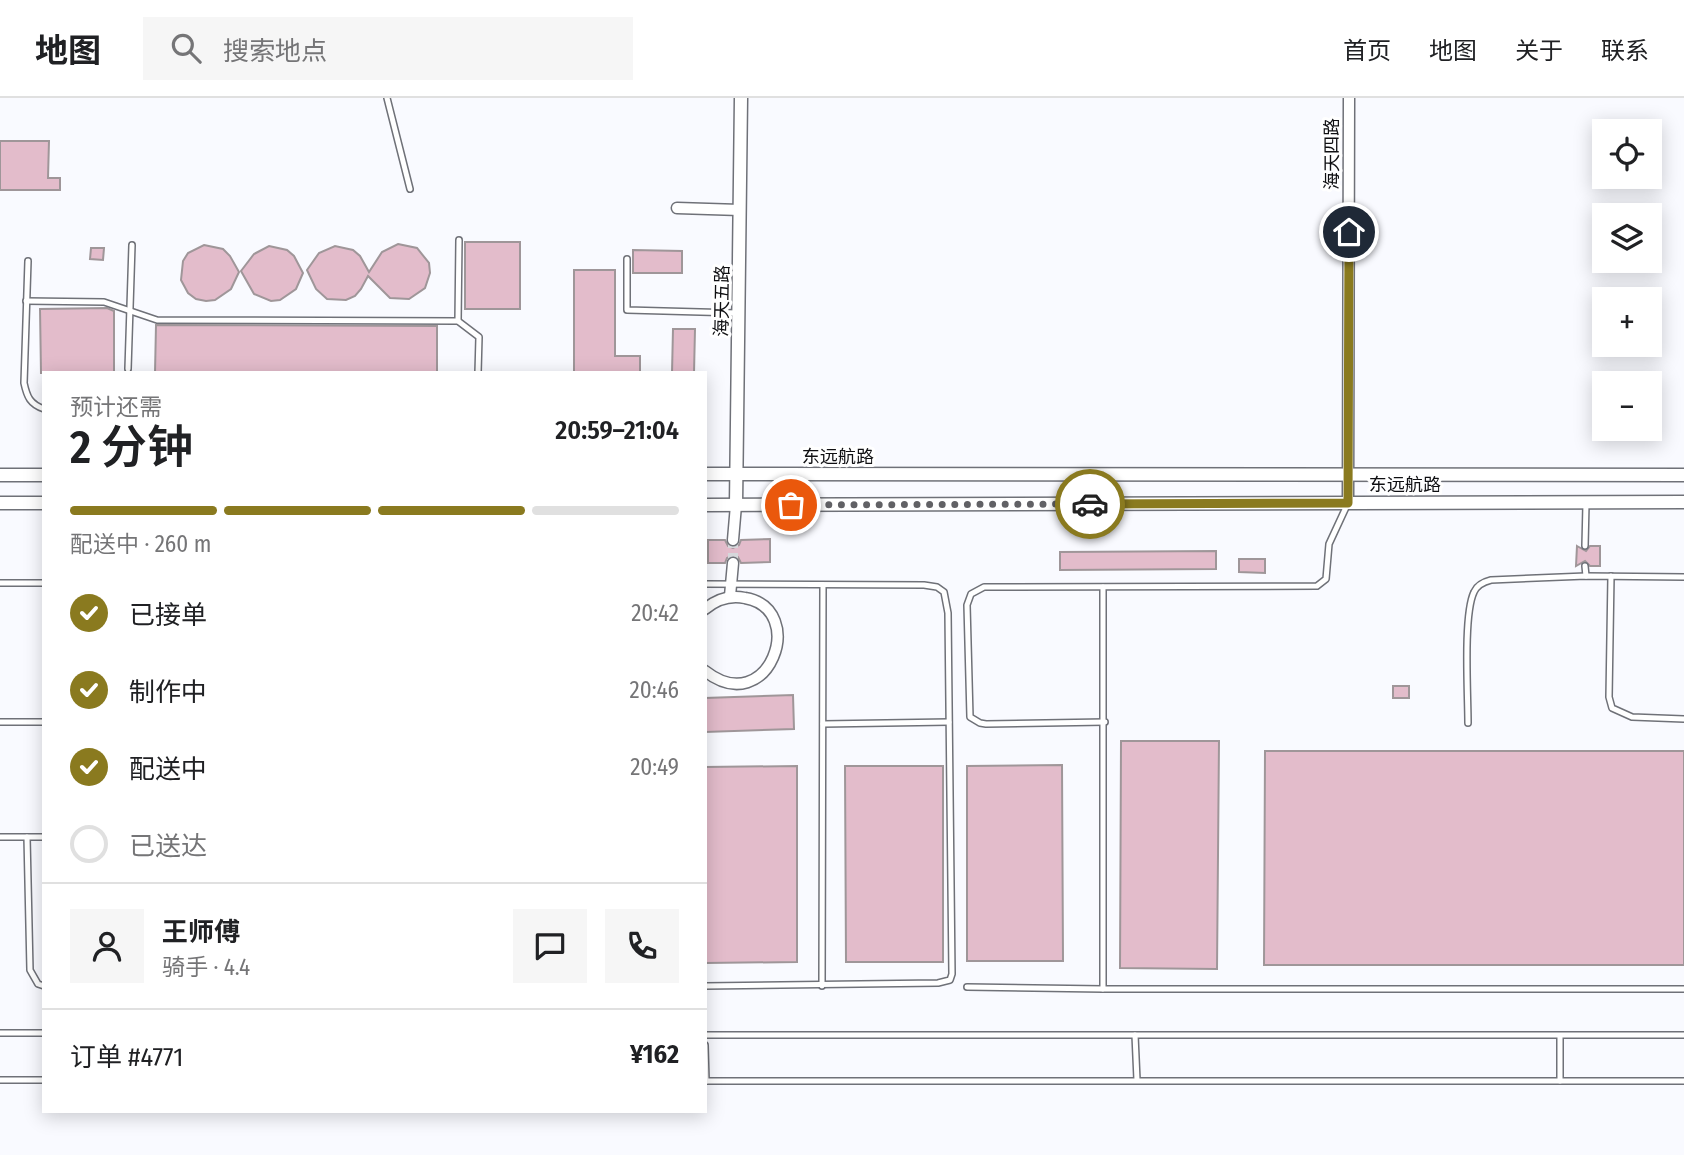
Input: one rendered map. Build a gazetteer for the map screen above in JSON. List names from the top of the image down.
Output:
{
  "streets": {
    "street": ["海天四路", "海天五路", "东远航路"]
  },
  "crossings": [
    ["海天四路", "东远航路"],
    ["海天五路", "东远航路"]
  ],
  "page": {
    "header": "地图",
    "search": "搜索地点",
    "nav": [
      "首页",
      "地图",
      "关于",
      "联系"
    ],
    "map_buttons": ["+", "−"],
    "heading": ["2 分钟", "预计还需", "20:59–21:04"],
    "panel": [
      "王师傅",
      "骑手 · 4.4",
      "订单 #4771",
      "¥162"
    ],
    "bar": "配送中 · 260 m",
    "list": [
      ["已接单", "20:42"],
      ["制作中", "20:46"],
      ["配送中", "20:49"],
      "已送达"
    ]
  }
}
